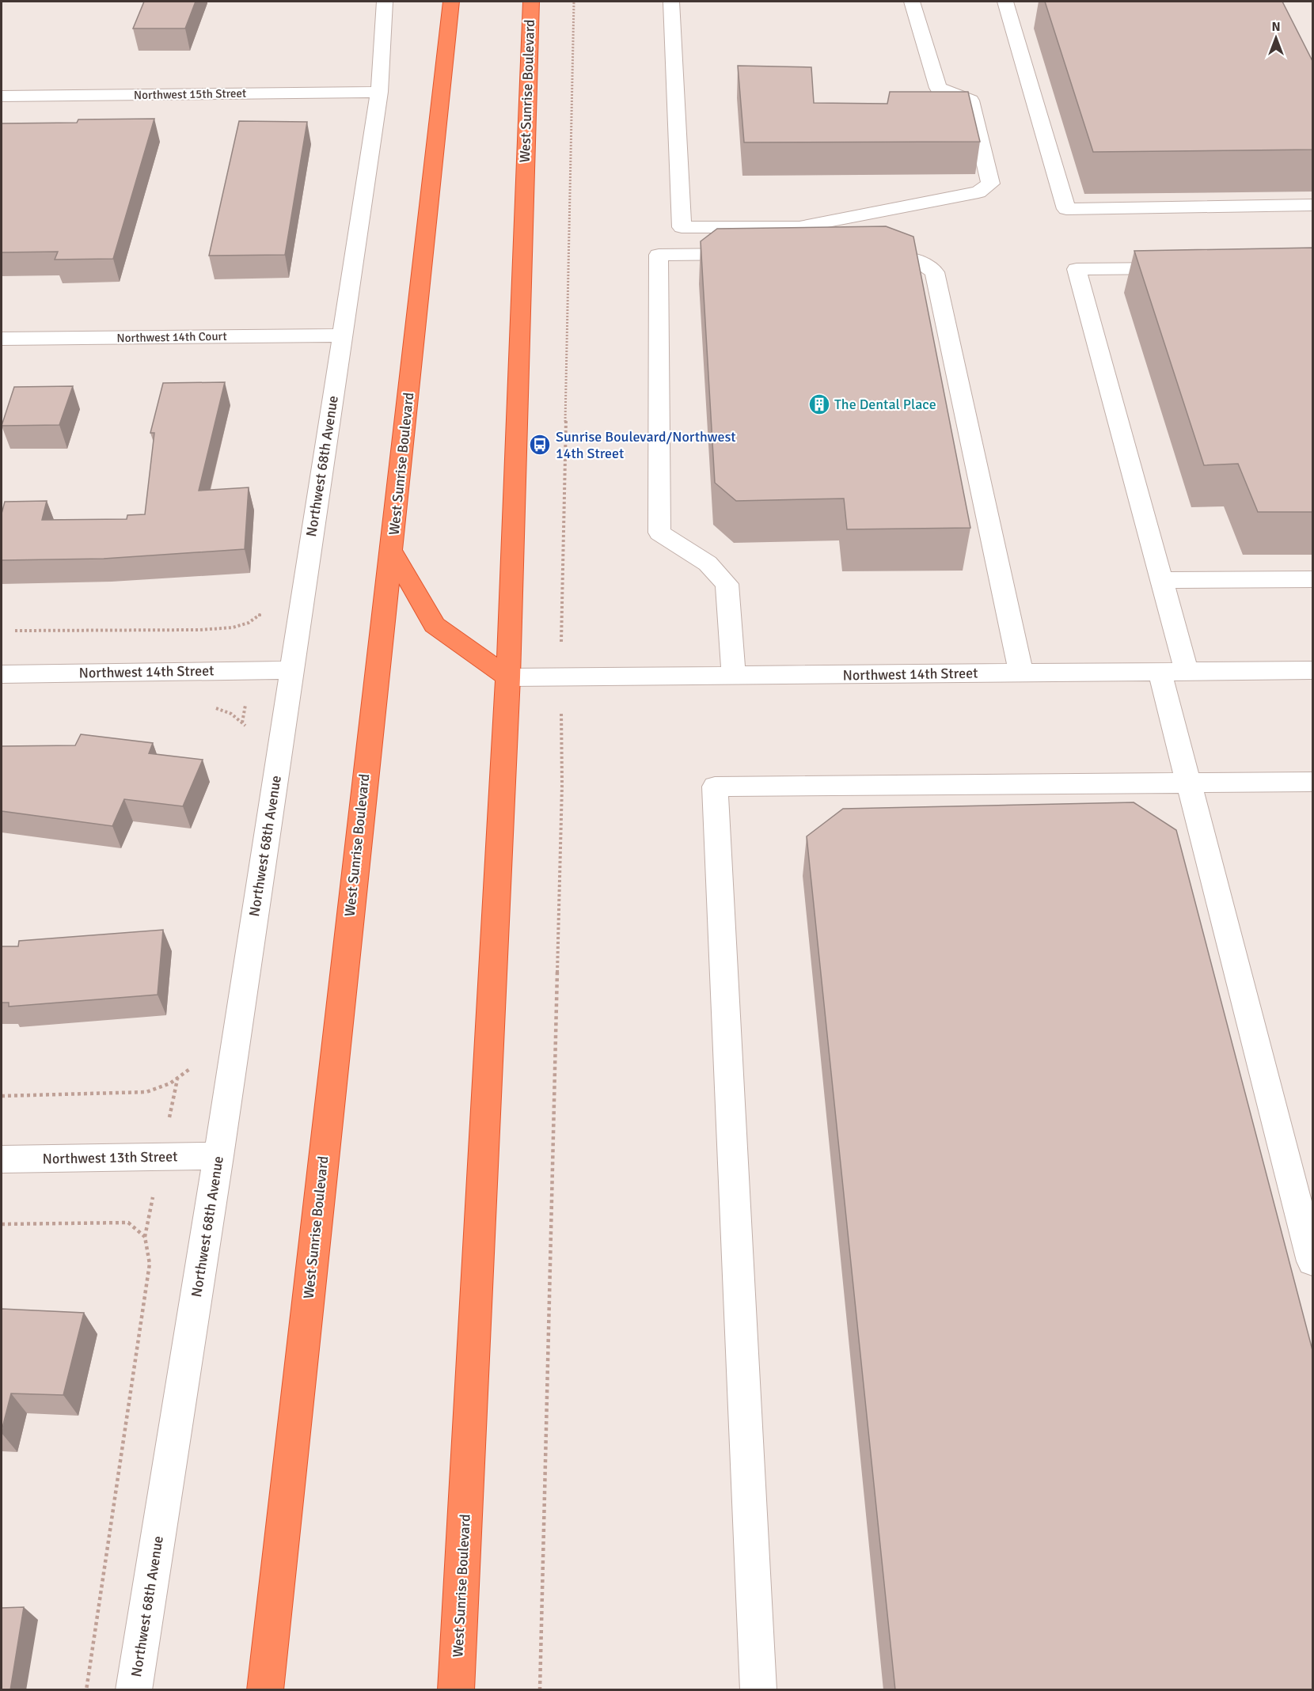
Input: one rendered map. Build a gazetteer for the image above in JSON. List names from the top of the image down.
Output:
{
  "streets": {
    "highway": ["West Sunrise Boulevard"],
    "street": [
      "Northwest 15th Street",
      "Northwest 14th Court",
      "Northwest 68th Avenue",
      "Northwest 14th Street",
      "Northwest 13th Street"
    ]
  },
  "crossings": [
    ["West Sunrise Boulevard", "Northwest 14th Street"],
    ["Northwest 15th Street", "Northwest 68th Avenue"],
    ["Northwest 14th Court", "Northwest 68th Avenue"],
    ["Northwest 68th Avenue", "Northwest 14th Street"],
    ["Northwest 68th Avenue", "Northwest 13th Street"]
  ],
  "places": {
    "building": ["The Dental Place"],
    "bus stop": ["Sunrise Boulevard/Northwest 14th Street"]
  },
  "north": "top"
}
